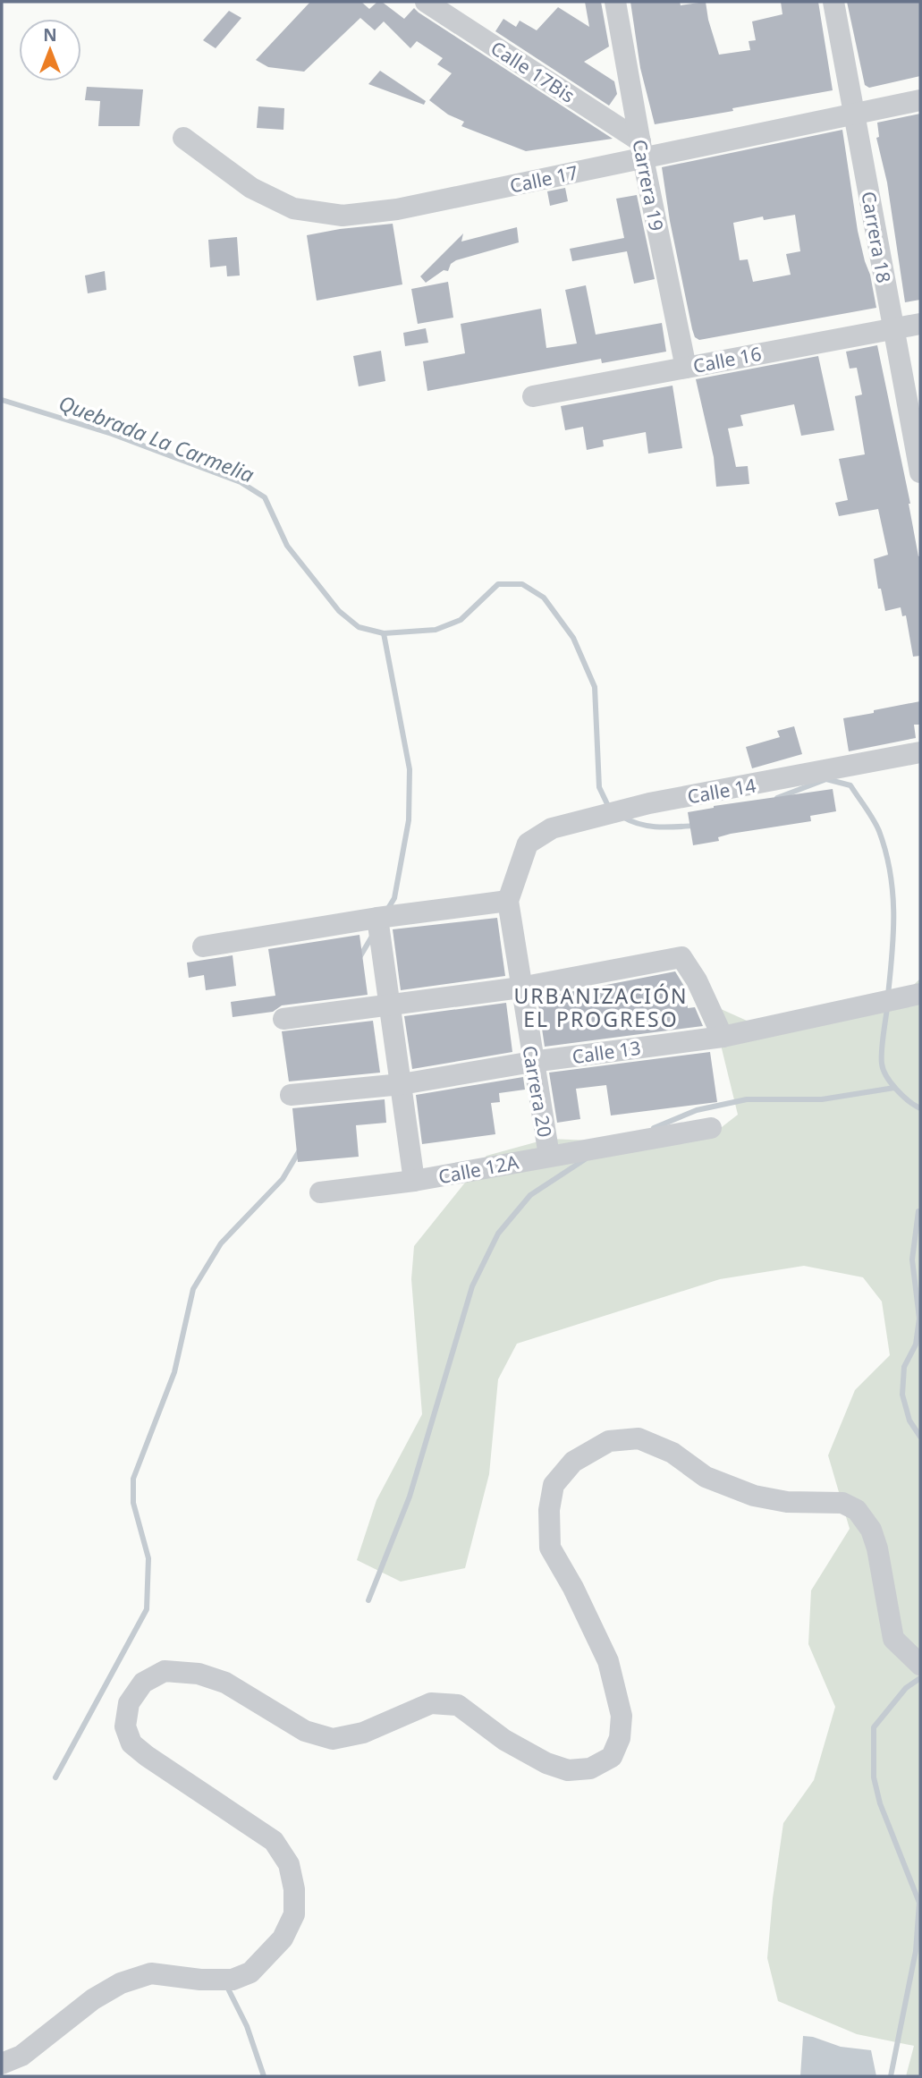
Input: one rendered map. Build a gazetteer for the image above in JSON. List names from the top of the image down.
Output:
{
  "streets": {
    "street": [
      "Calle 17Bis",
      "Calle 17",
      "Carrera 19",
      "Carrera 18",
      "Calle 16",
      "Calle 14",
      "Calle 13",
      "Carrera 20",
      "Calle 12A"
    ]
  },
  "crossings": [
    ["Calle 17Bis", "Calle 17"],
    ["Calle 17Bis", "Carrera 19"],
    ["Calle 17", "Carrera 19"],
    ["Calle 17", "Carrera 18"],
    ["Carrera 19", "Calle 16"],
    ["Carrera 18", "Calle 16"],
    ["Calle 14", "Carrera 20"],
    ["Calle 13", "Carrera 20"],
    ["Carrera 20", "Calle 12A"]
  ],
  "districts": ["URBANIZACIÓN EL PROGRESO"],
  "water": ["Quebrada La Carmelia"],
  "north": "top"
}
